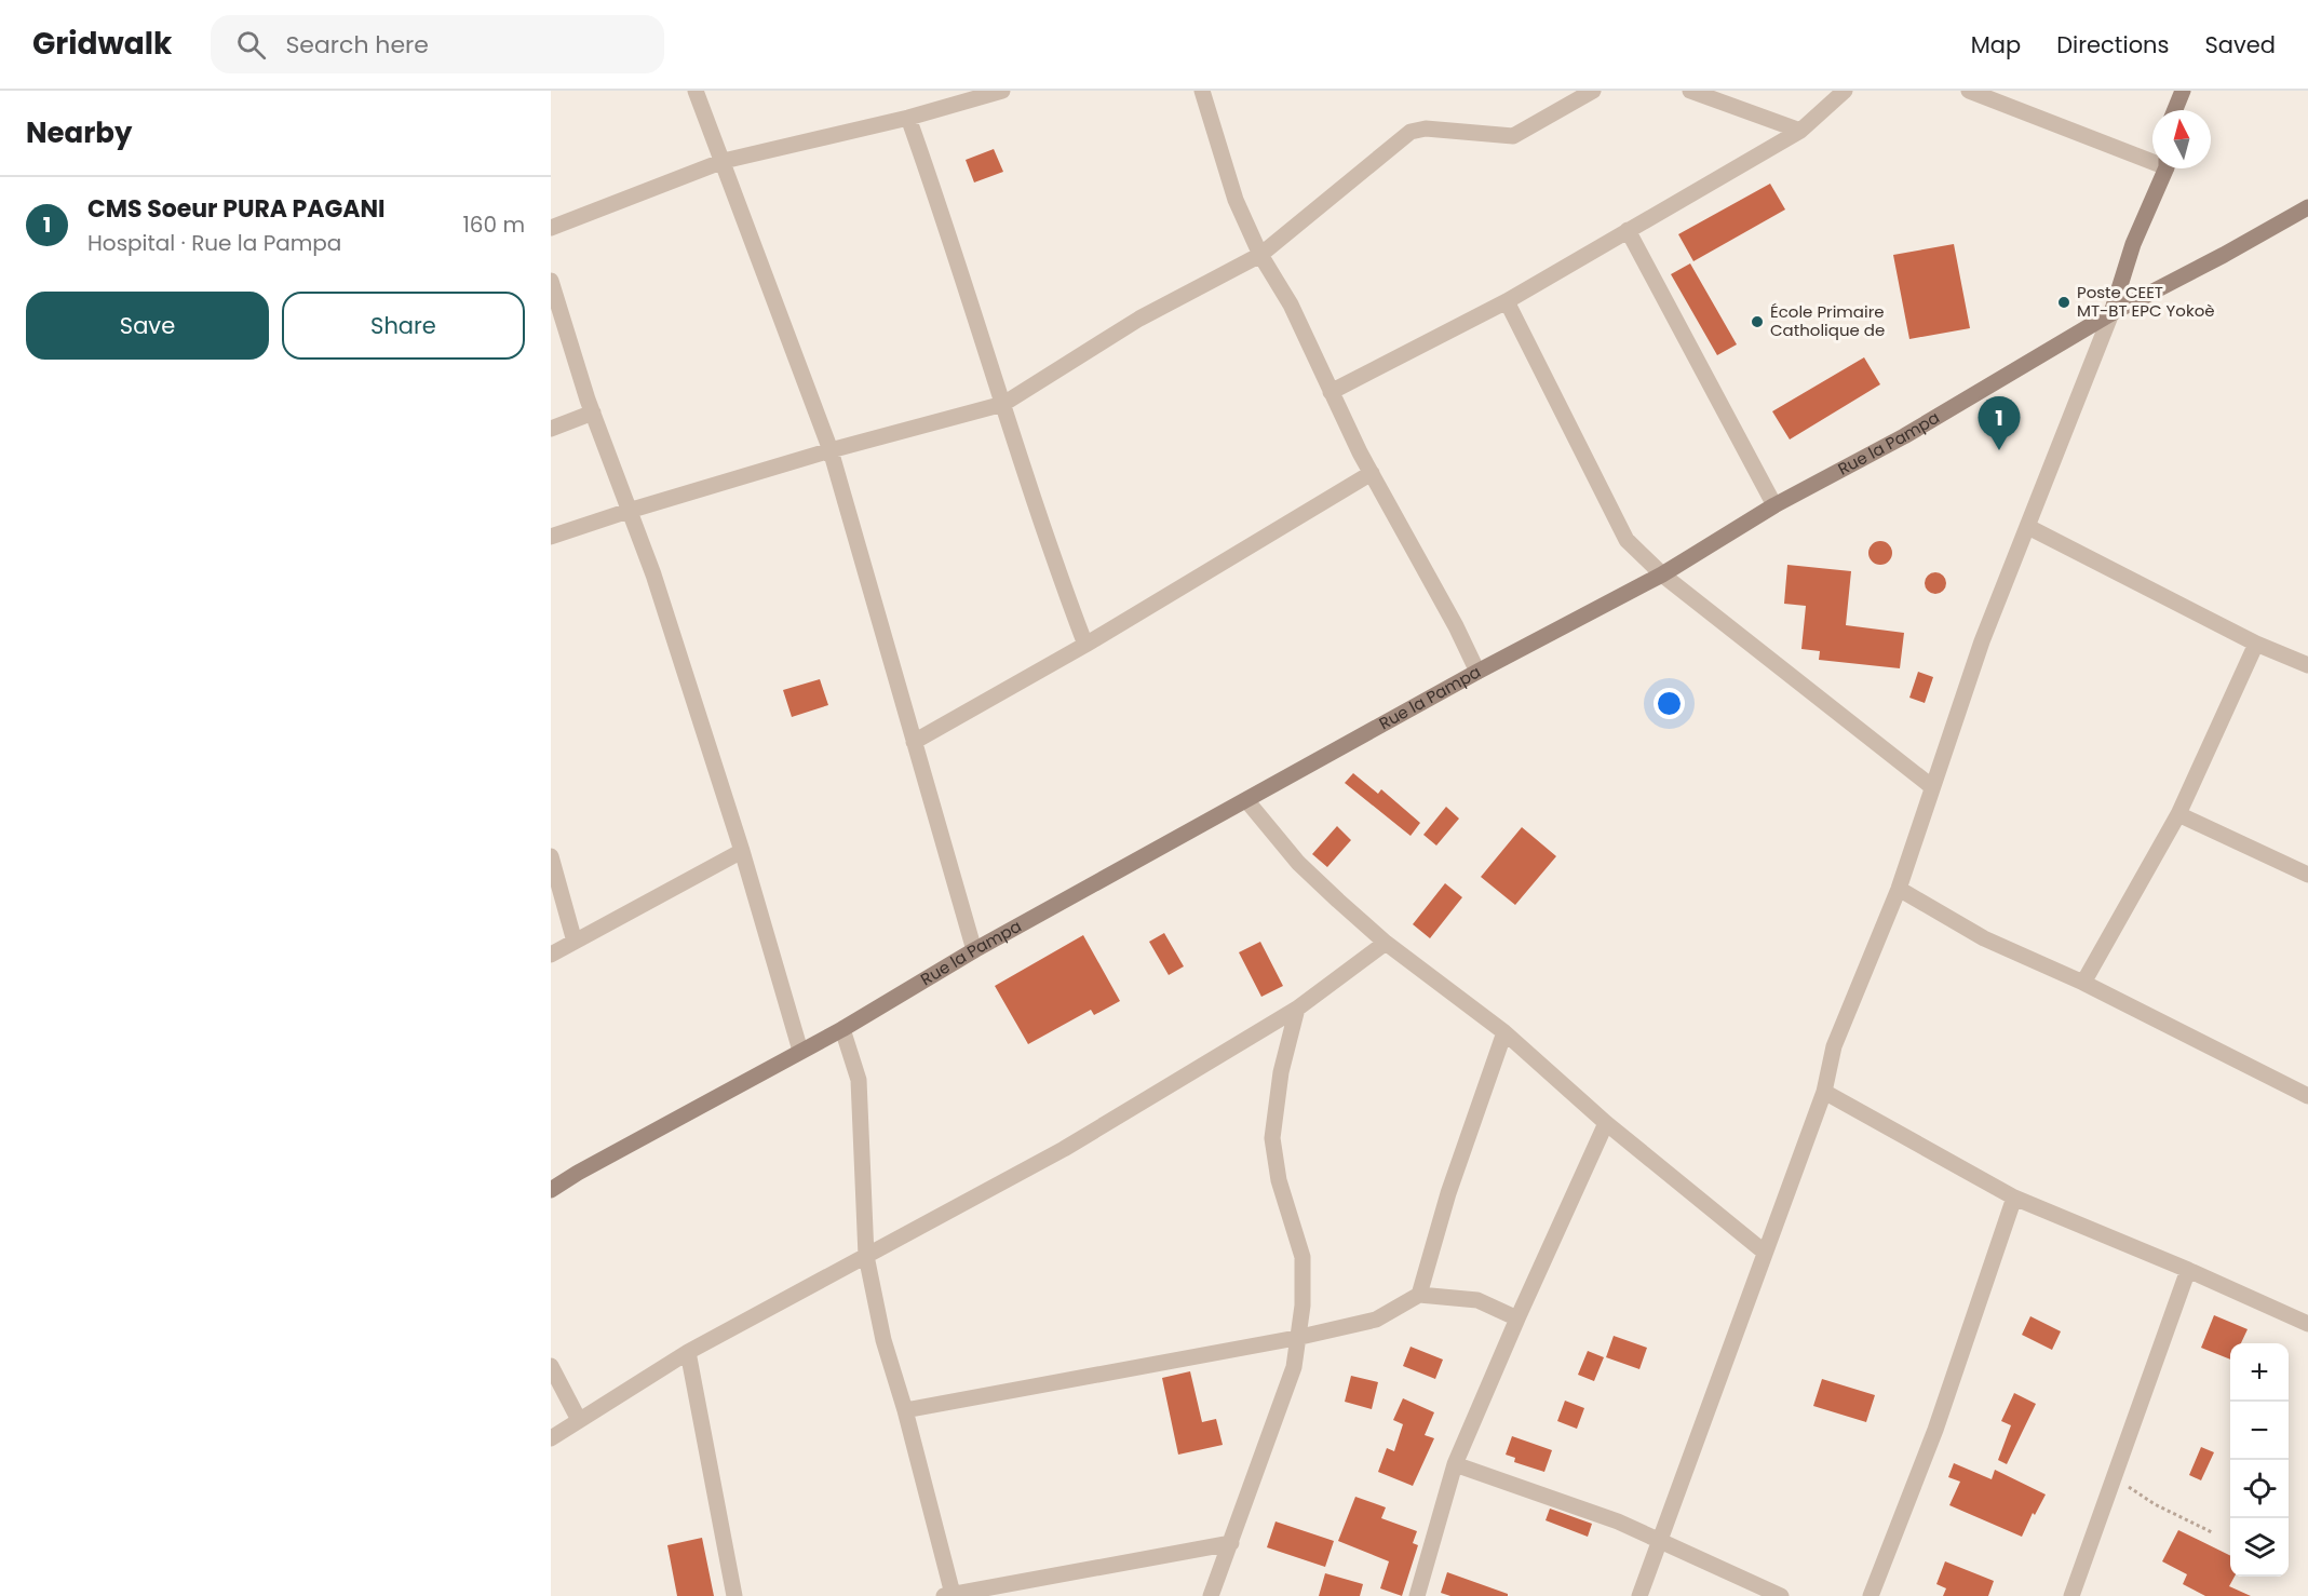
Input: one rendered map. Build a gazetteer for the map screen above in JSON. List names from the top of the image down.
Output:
{
  "streets": {
    "street": ["Rue la Pampa"]
  },
  "places": ["Poste CEET MT-BT EPC Yokoè", "École Primaire Catholique de"],
  "north": "top",
  "page": {
    "header": "Gridwalk",
    "search": "Search here",
    "nav": ["Map", "Directions", "Saved"],
    "heading": "Nearby",
    "list": [
      {
        "mark": "1",
        "name": "CMS Soeur PURA PAGANI",
        "note": "Hospital · Rue la Pampa",
        "value": "160 m"
      }
    ],
    "buttons": ["Save", "Share"],
    "pins": "1",
    "map_buttons": ["+", "−"]
  }
}
